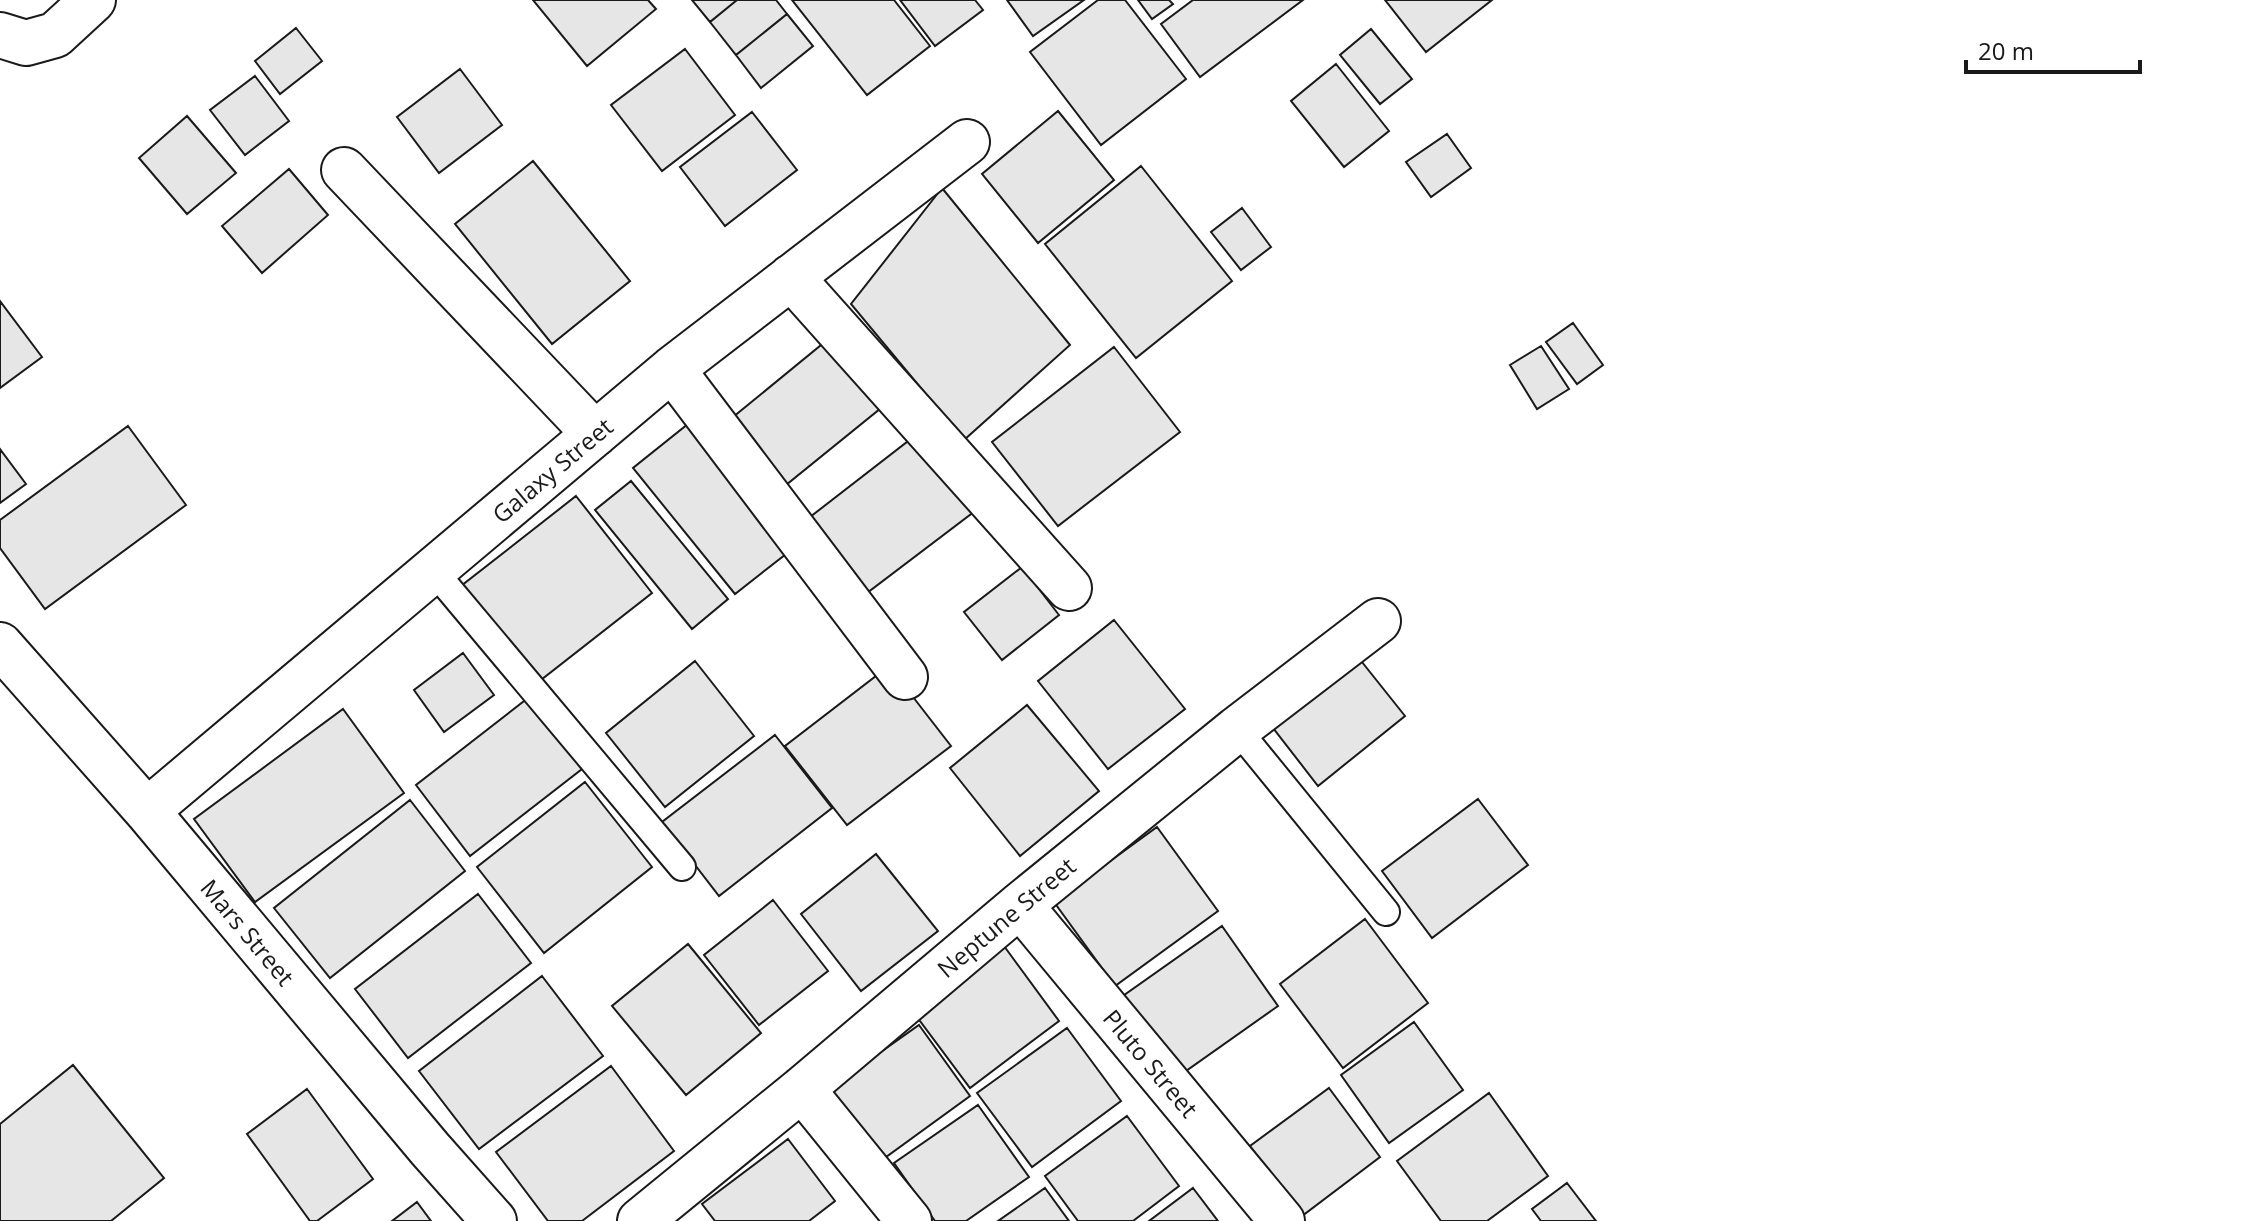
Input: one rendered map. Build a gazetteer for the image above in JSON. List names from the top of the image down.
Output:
{
  "streets": {
    "street": [
      "Galaxy Street",
      "Neptune Street",
      "Mars Street",
      "Pluto Street"
    ]
  },
  "crossings": [
    ["Galaxy Street", "Mars Street"],
    ["Neptune Street", "Pluto Street"]
  ],
  "scale_bar": "20 m"
}
